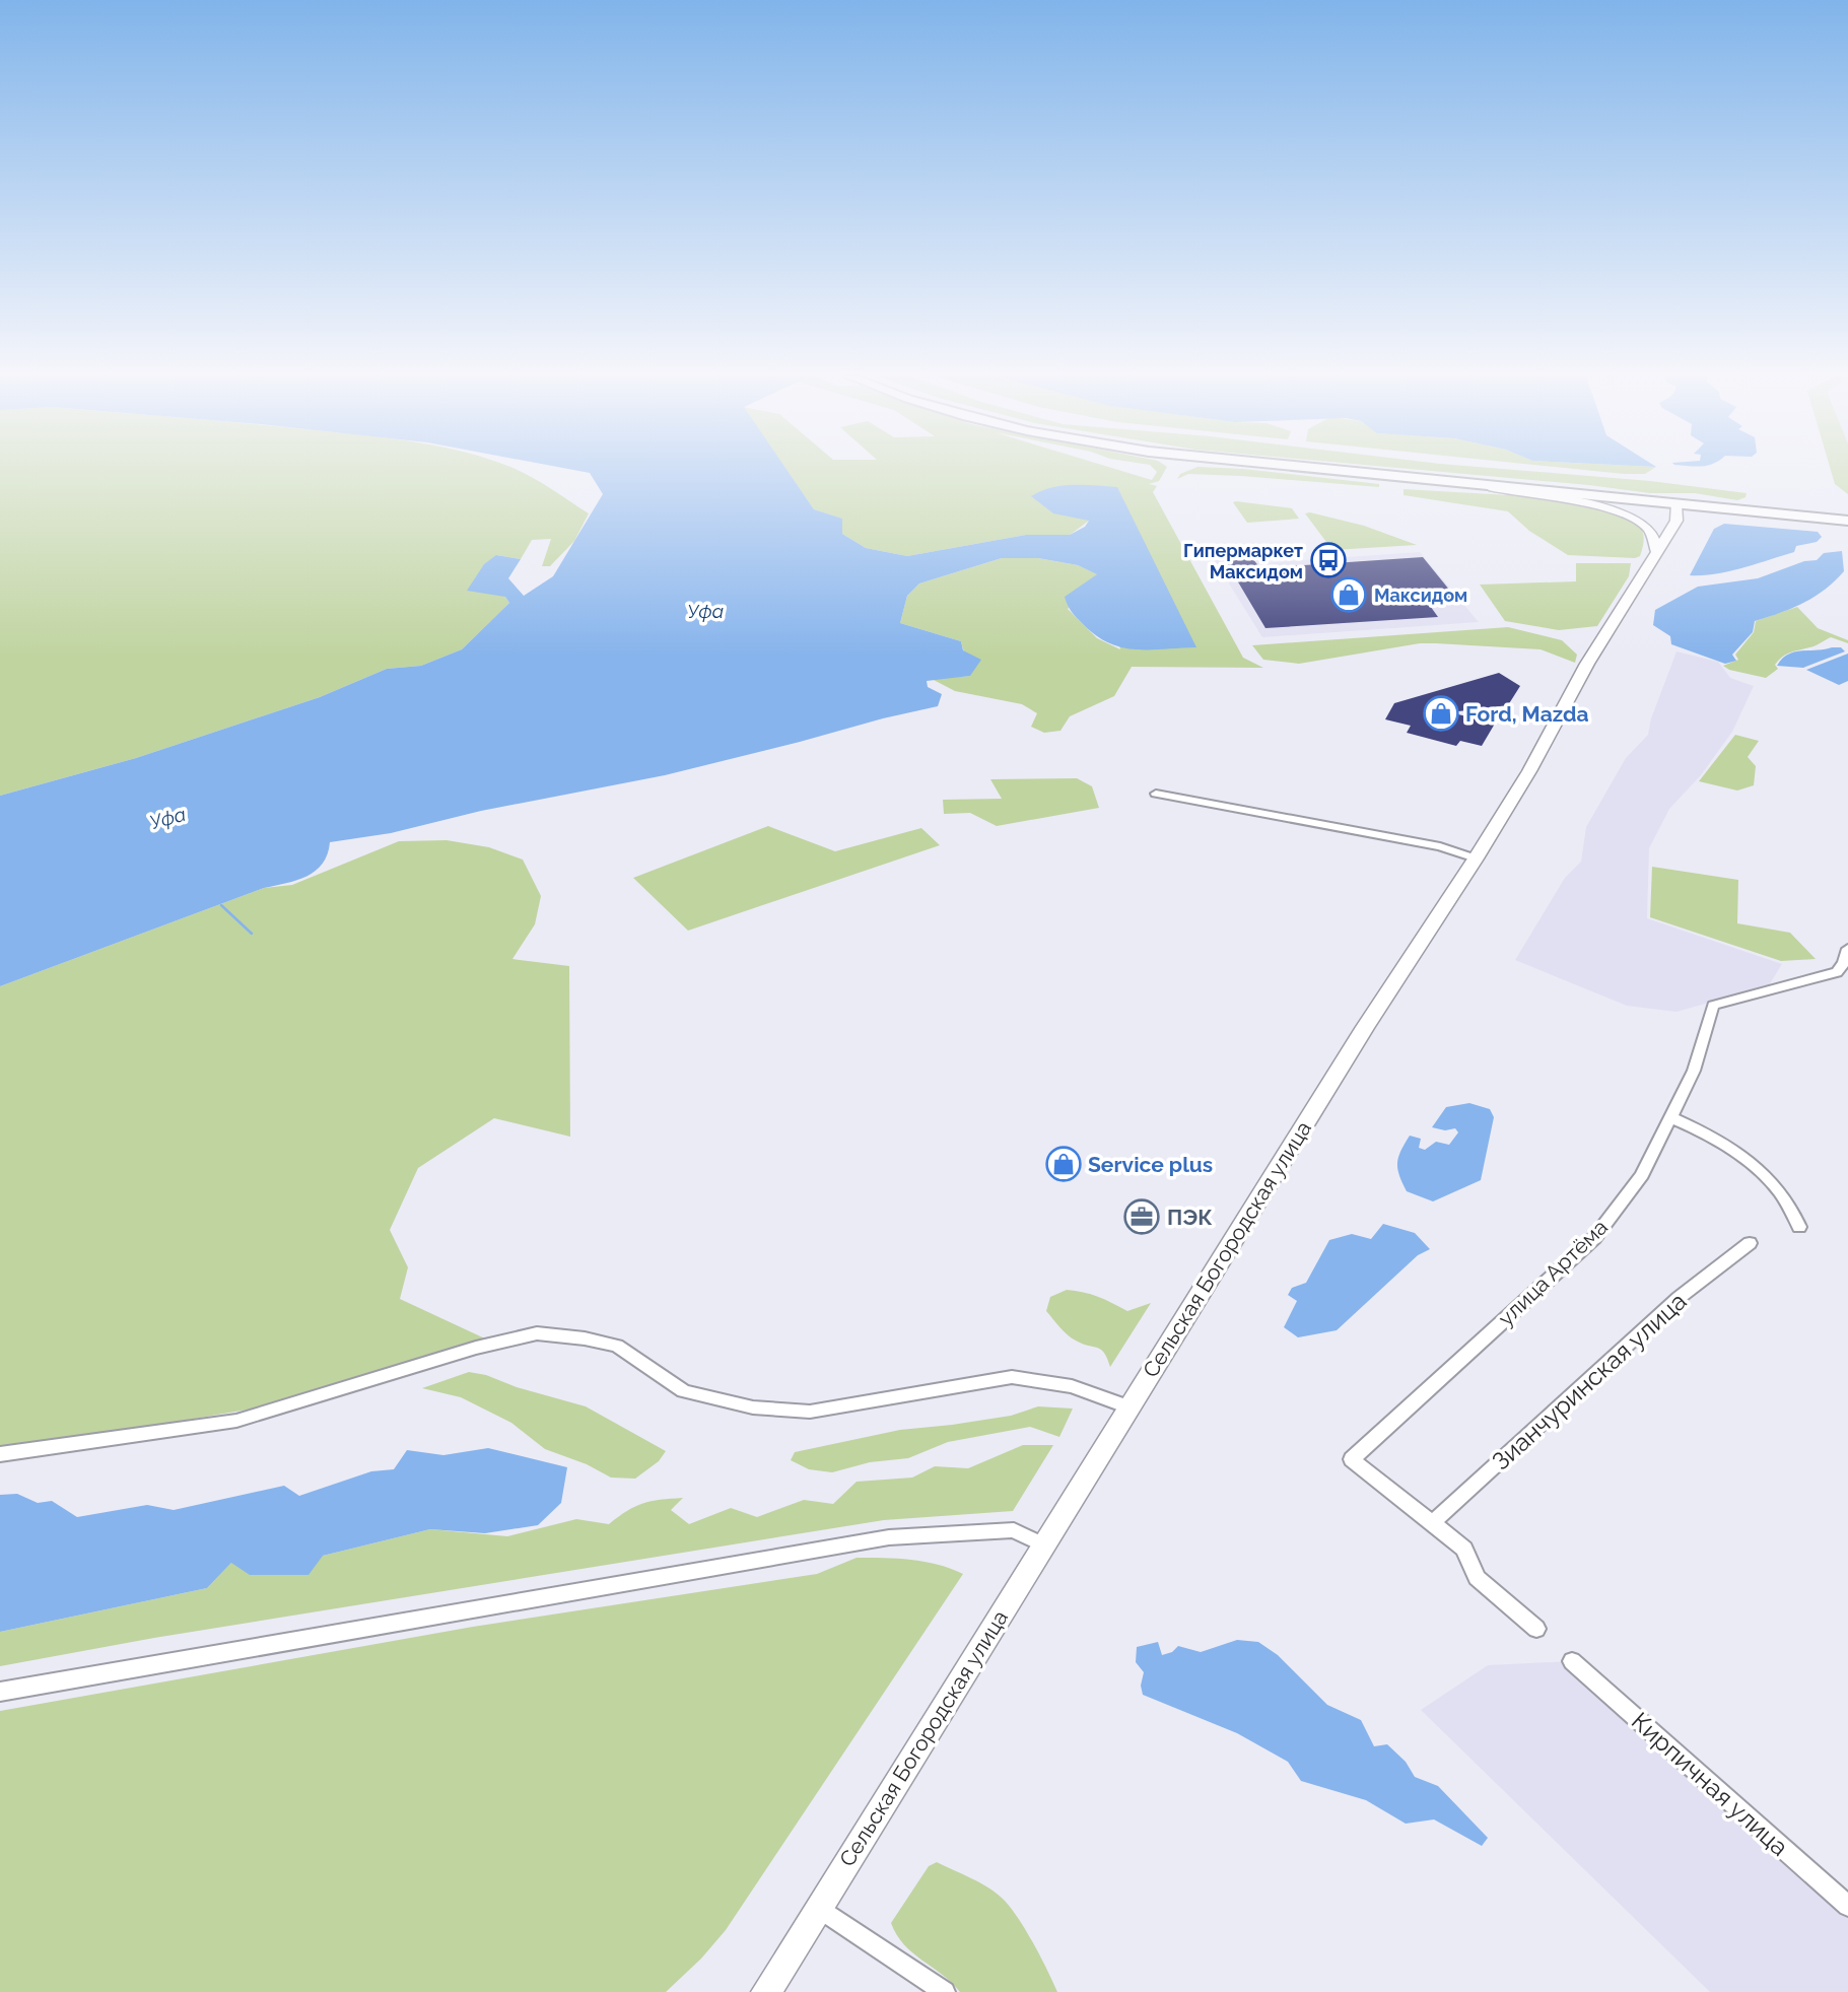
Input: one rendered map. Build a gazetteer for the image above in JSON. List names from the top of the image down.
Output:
{
  "streets": {
    "main road": ["Сельская Богородская улица"],
    "street": ["улица Артёма", "Зианчуринская улица", "Кирпичная улица"]
  },
  "crossings": [
    ["улица Артёма", "Зианчуринская улица"]
  ],
  "water": ["Уфа"],
  "places": {
    "bus stop": ["Гипермаркет Максидом"],
    "shop": ["Максидом", "Ford, Mazda", "Service plus"],
    "office": ["ПЭК"]
  }
}
